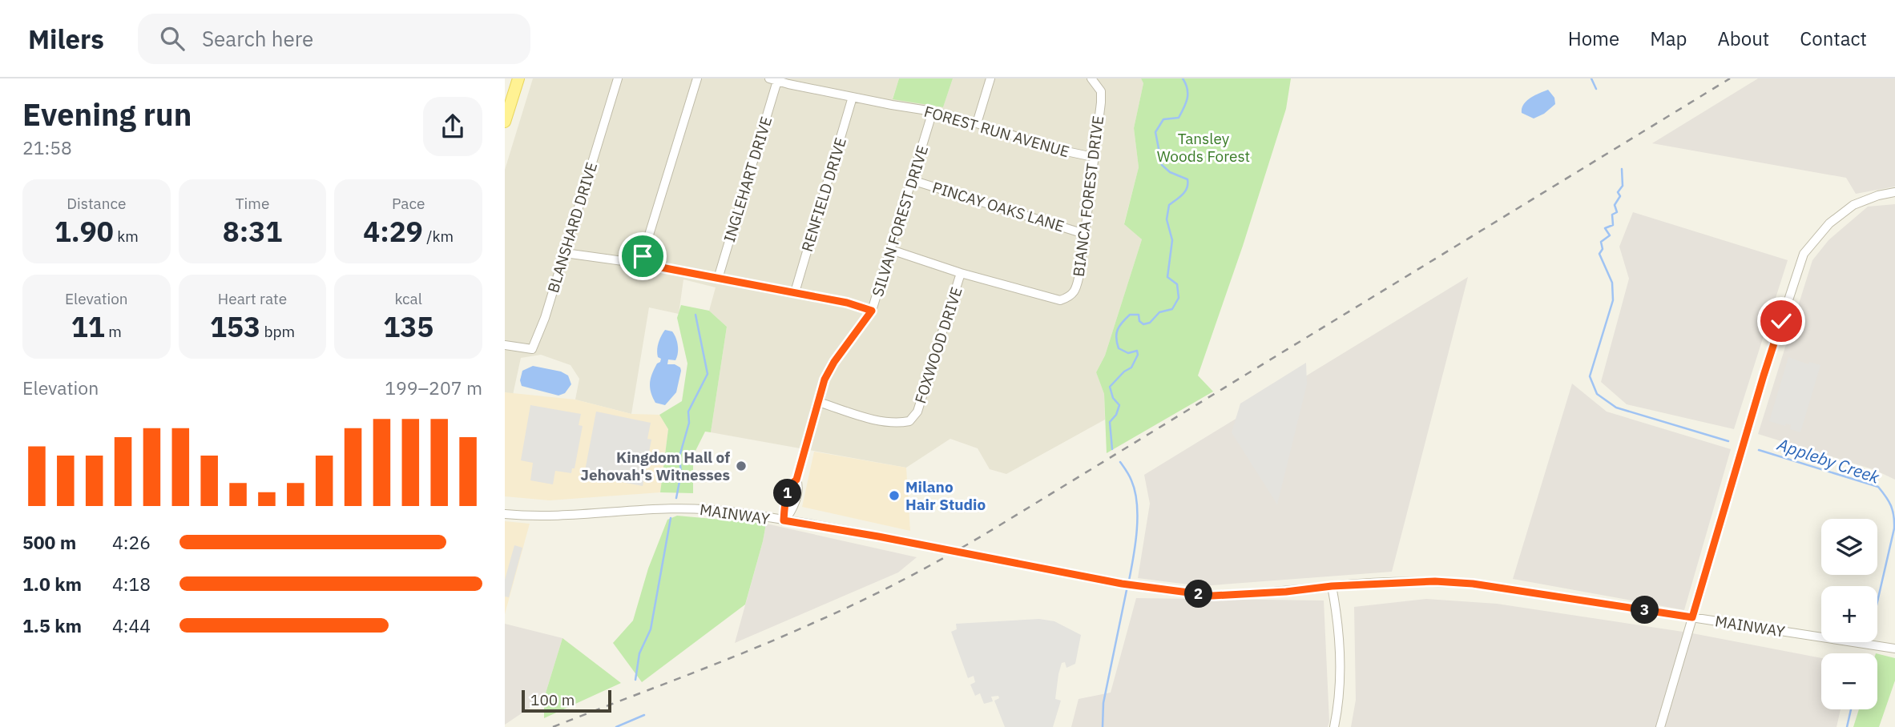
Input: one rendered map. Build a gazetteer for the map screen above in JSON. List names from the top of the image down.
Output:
{
  "streets": {
    "street": [
      "FOREST RUN AVENUE",
      "INGLEHART DRIVE",
      "RENFIELD DRIVE",
      "BIANCA FOREST DRIVE",
      "PINCAY OAKS LANE",
      "SILVAN FOREST DRIVE",
      "BLANSHARD DRIVE",
      "FOXWOOD DRIVE",
      "MAINWAY"
    ]
  },
  "crossings": [
    ["FOREST RUN AVENUE", "INGLEHART DRIVE"],
    ["FOREST RUN AVENUE", "RENFIELD DRIVE"],
    ["FOREST RUN AVENUE", "BIANCA FOREST DRIVE"],
    ["FOREST RUN AVENUE", "SILVAN FOREST DRIVE"],
    ["BIANCA FOREST DRIVE", "PINCAY OAKS LANE"],
    ["BIANCA FOREST DRIVE", "SILVAN FOREST DRIVE"],
    ["BIANCA FOREST DRIVE", "FOXWOOD DRIVE"],
    ["PINCAY OAKS LANE", "SILVAN FOREST DRIVE"],
    ["SILVAN FOREST DRIVE", "FOXWOOD DRIVE"],
    ["SILVAN FOREST DRIVE", "MAINWAY"]
  ],
  "water": ["Appleby Creek"],
  "parks": ["Tansley Woods Forest"],
  "places": ["Kingdom Hall of Jehovah's Witnesses", "Milano Hair Studio"],
  "scale_bar": "100 m",
  "page": {
    "header": "Milers",
    "search": "Search here",
    "nav": [
      "Home",
      "Map",
      "About",
      "Contact"
    ],
    "heading": ["Evening run", "21:58"],
    "stats": [
      ["Distance", "1.90 km"],
      ["Time", "8:31"],
      ["Pace", "4:29 /km"],
      ["Elevation", "11 m"],
      ["Heart rate", "153 bpm"],
      ["kcal", "135"]
    ],
    "chart": ["Elevation", "199–207 m"],
    "pins": ["1", "2", "3"],
    "map_buttons": ["+", "−"],
    "list": [
      {
        "name": "500 m",
        "note": "4:26"
      },
      {
        "name": "1.0 km",
        "note": "4:18"
      },
      {
        "name": "1.5 km",
        "note": "4:44"
      }
    ],
    "scale": "100 m"
  }
}
